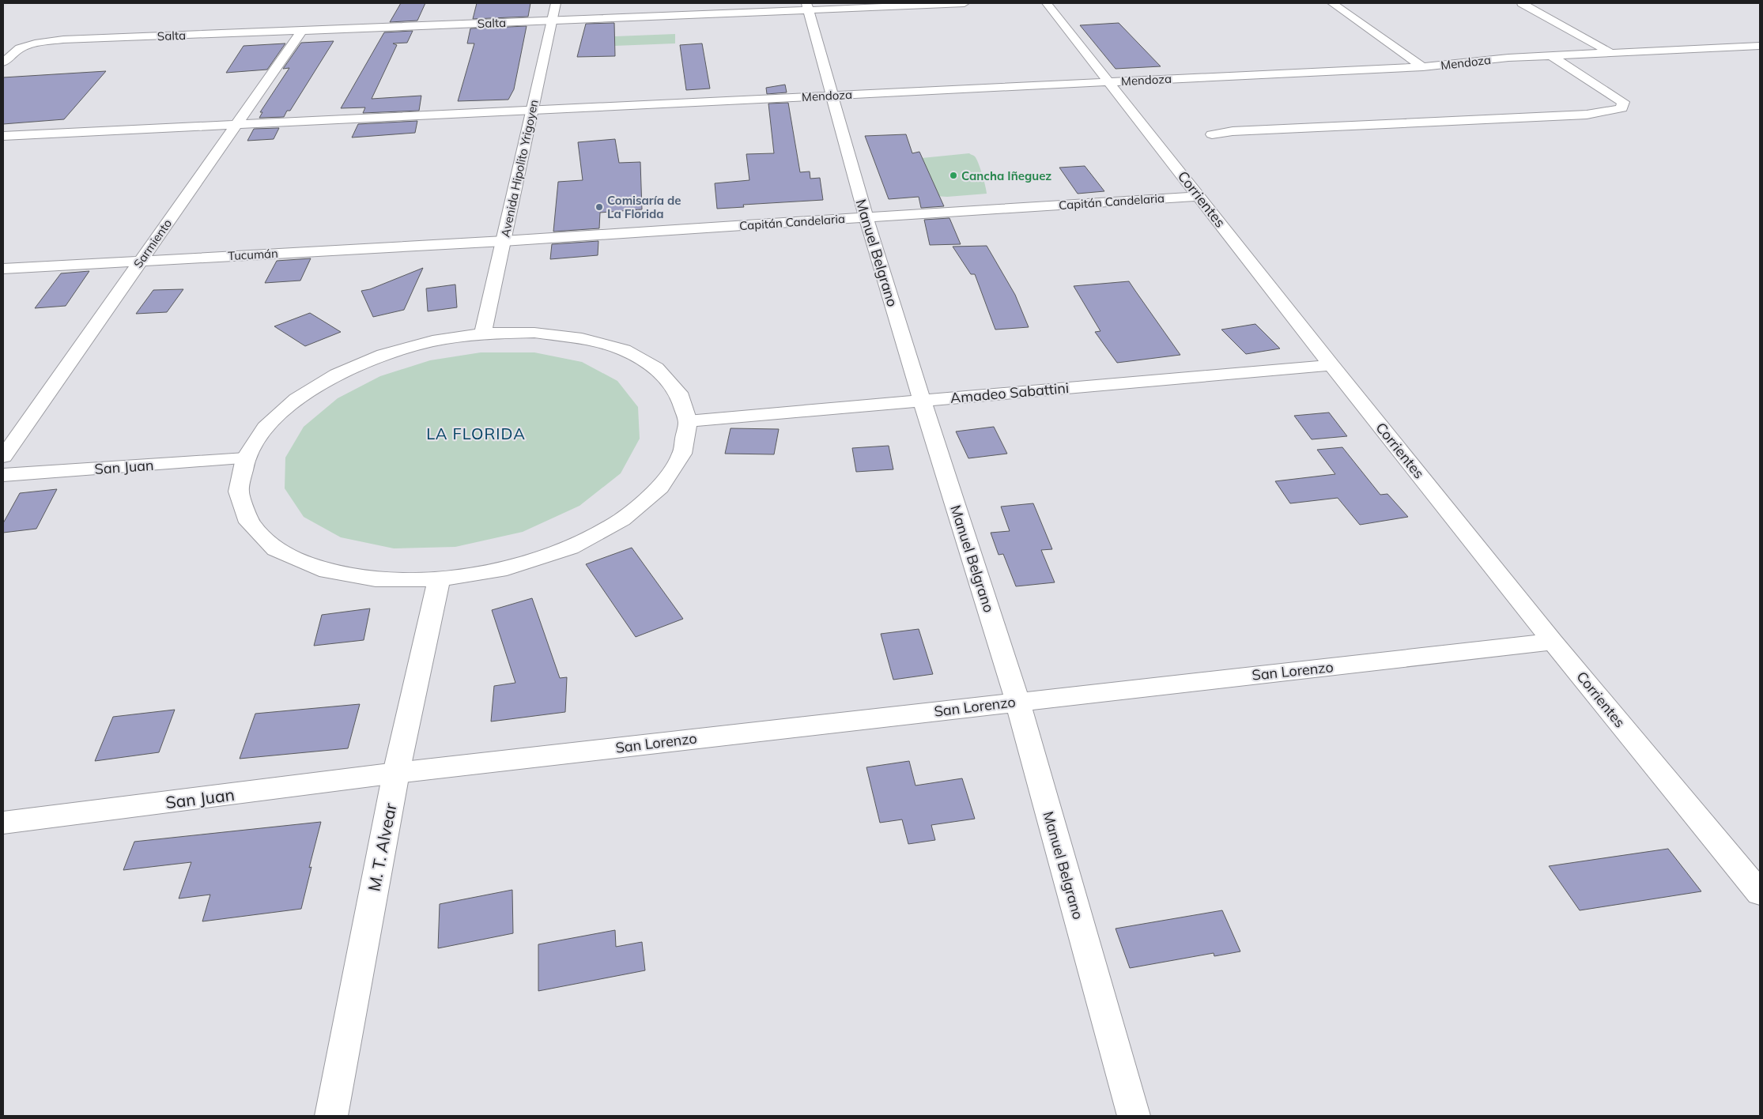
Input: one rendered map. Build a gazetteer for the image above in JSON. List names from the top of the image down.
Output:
{
  "streets": {
    "street": [
      "Salta",
      "Mendoza",
      "Avenida Hipolito Yrigoyen",
      "Corrientes",
      "Capitán Candelaria",
      "Sarmiento",
      "Manuel Belgrano",
      "Tucumán",
      "Amadeo Sabattini",
      "San Juan",
      "San Lorenzo",
      "M. T. Alvear"
    ]
  },
  "crossings": [
    ["Salta", "Avenida Hipolito Yrigoyen"],
    ["Salta", "Sarmiento"],
    ["Salta", "Manuel Belgrano"],
    ["Mendoza", "Avenida Hipolito Yrigoyen"],
    ["Mendoza", "Corrientes"],
    ["Mendoza", "Sarmiento"],
    ["Mendoza", "Manuel Belgrano"],
    ["Avenida Hipolito Yrigoyen", "Capitán Candelaria"],
    ["Avenida Hipolito Yrigoyen", "Tucumán"],
    ["Corrientes", "Capitán Candelaria"],
    ["Corrientes", "Amadeo Sabattini"],
    ["Corrientes", "San Lorenzo"],
    ["Capitán Candelaria", "Manuel Belgrano"],
    ["Capitán Candelaria", "Tucumán"],
    ["Sarmiento", "Tucumán"],
    ["Manuel Belgrano", "Amadeo Sabattini"],
    ["Manuel Belgrano", "San Lorenzo"],
    ["San Juan", "San Lorenzo"],
    ["San Juan", "M. T. Alvear"],
    ["San Lorenzo", "M. T. Alvear"]
  ],
  "districts": ["LA FLORIDA"],
  "places": ["Cancha Iñeguez", "Comisaría de La Florida"]
}
